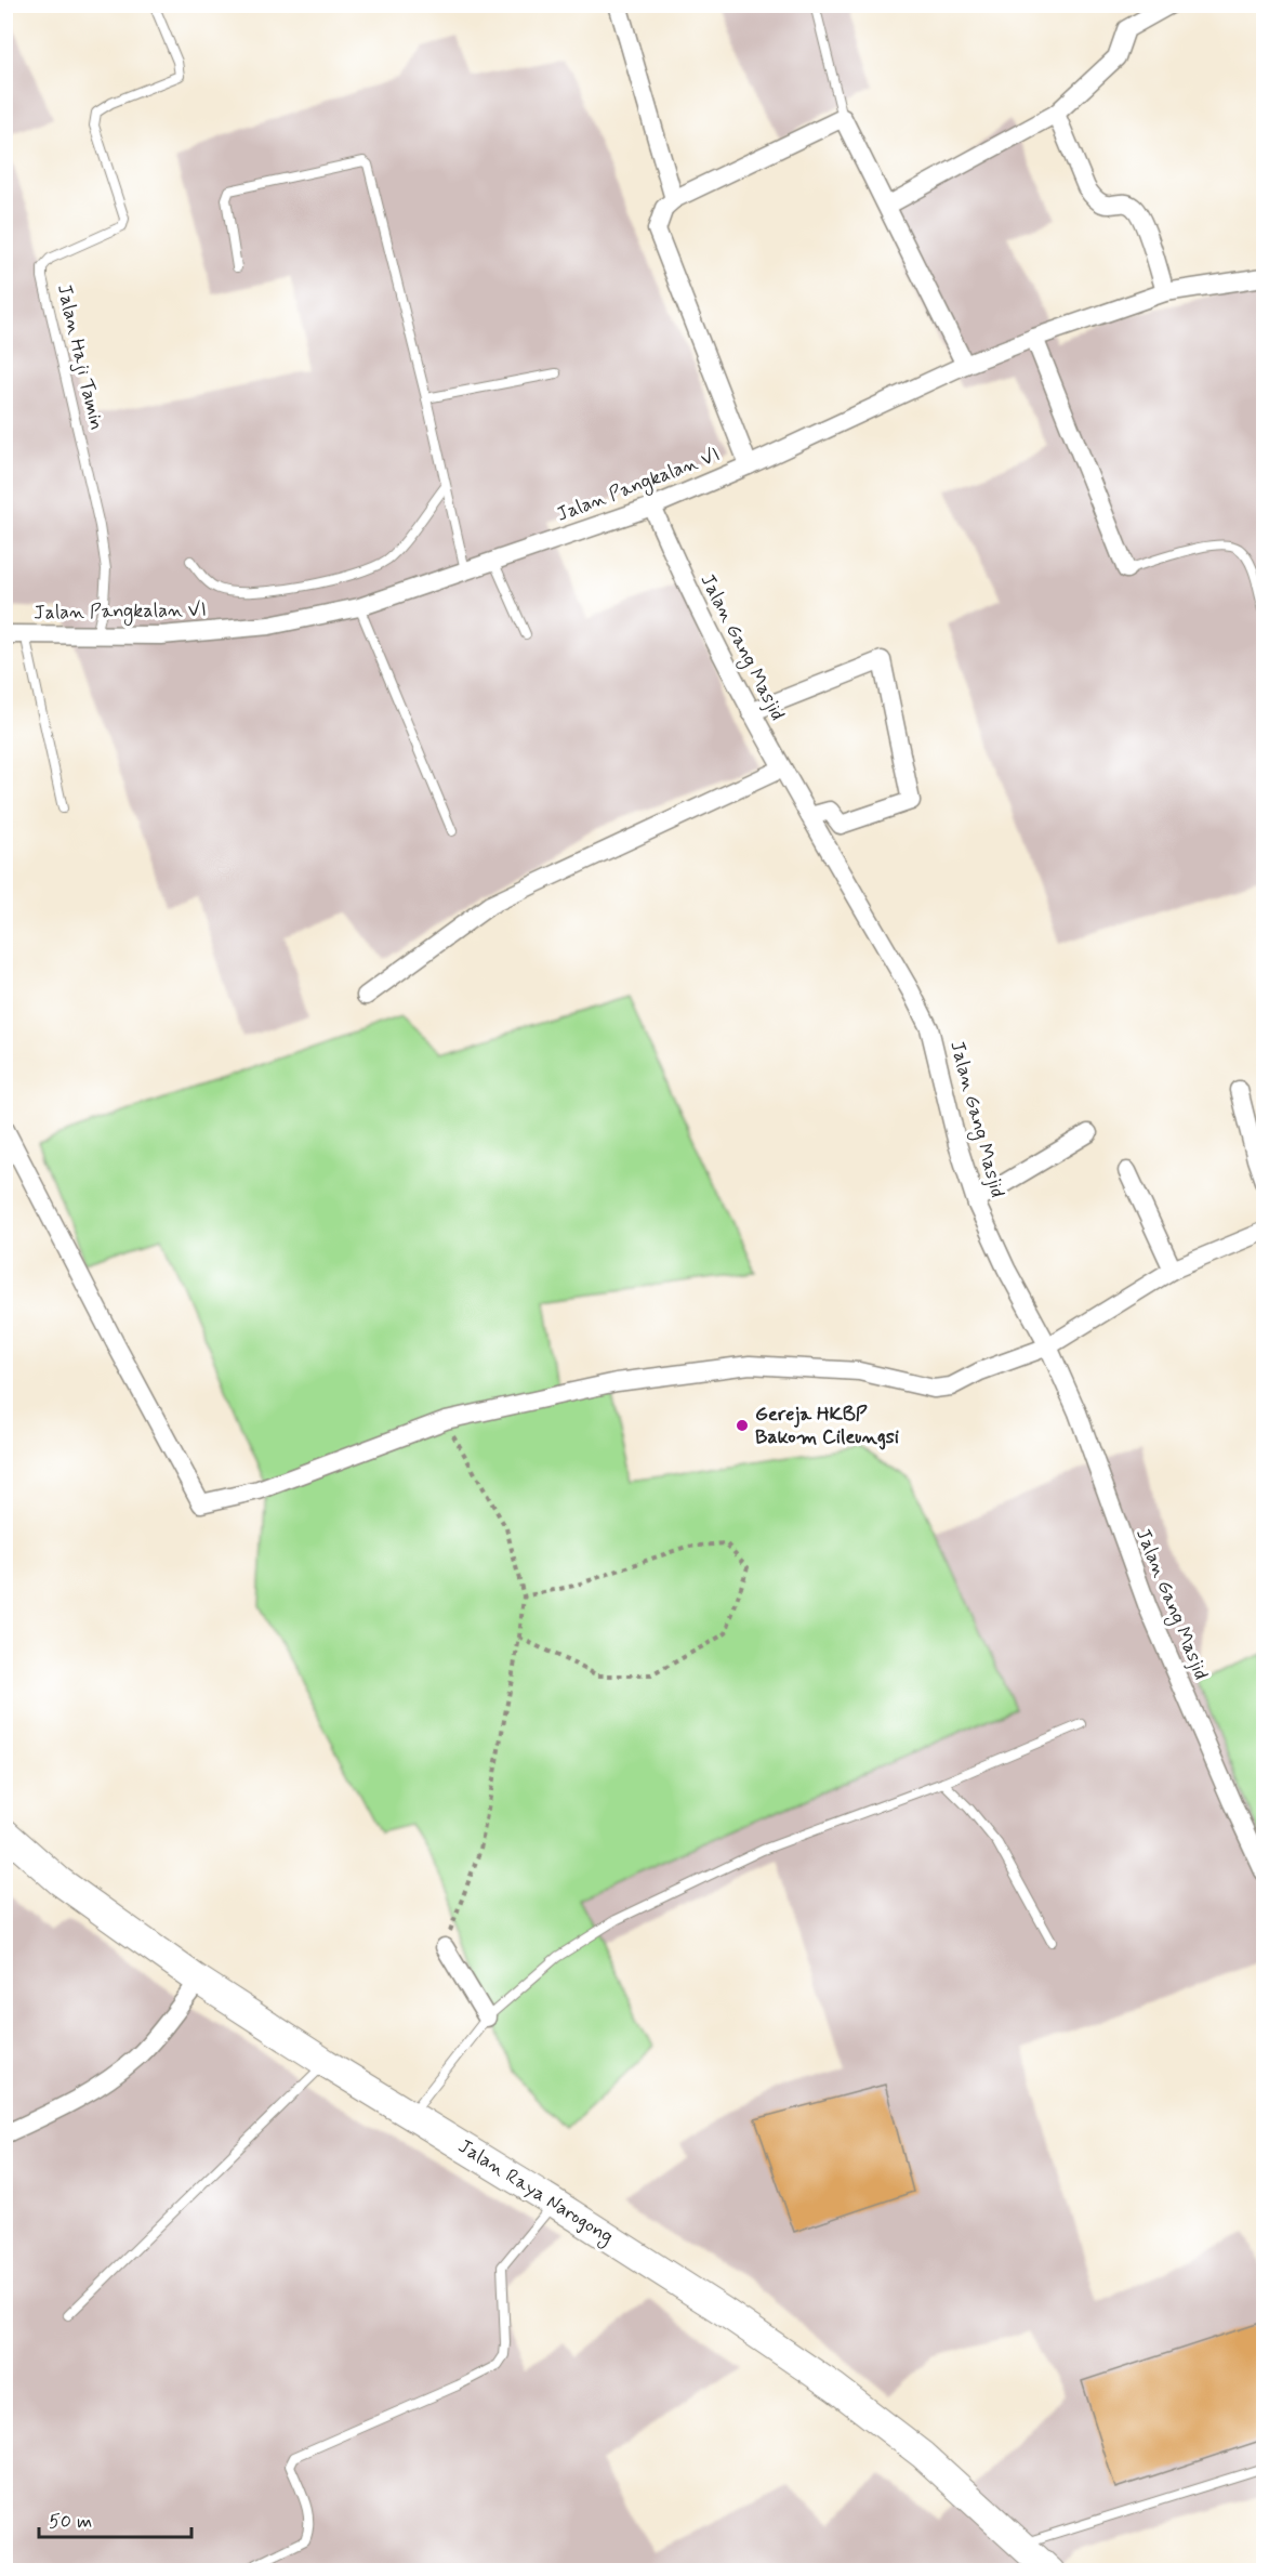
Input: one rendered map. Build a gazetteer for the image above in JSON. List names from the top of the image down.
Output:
{
  "streets": {
    "main road": ["Jalan Raya Narogong"],
    "street": ["Jalan Pangkalan VI", "Jalan Gang Masjid"],
    "lane": ["Jalan Haji Tamin"]
  },
  "crossings": [
    ["Jalan Haji Tamin", "Jalan Pangkalan VI"],
    ["Jalan Pangkalan VI", "Jalan Gang Masjid"]
  ],
  "places": ["Gereja HKBP Bakom Cileungsi"],
  "scale_bar": "50 m"
}
